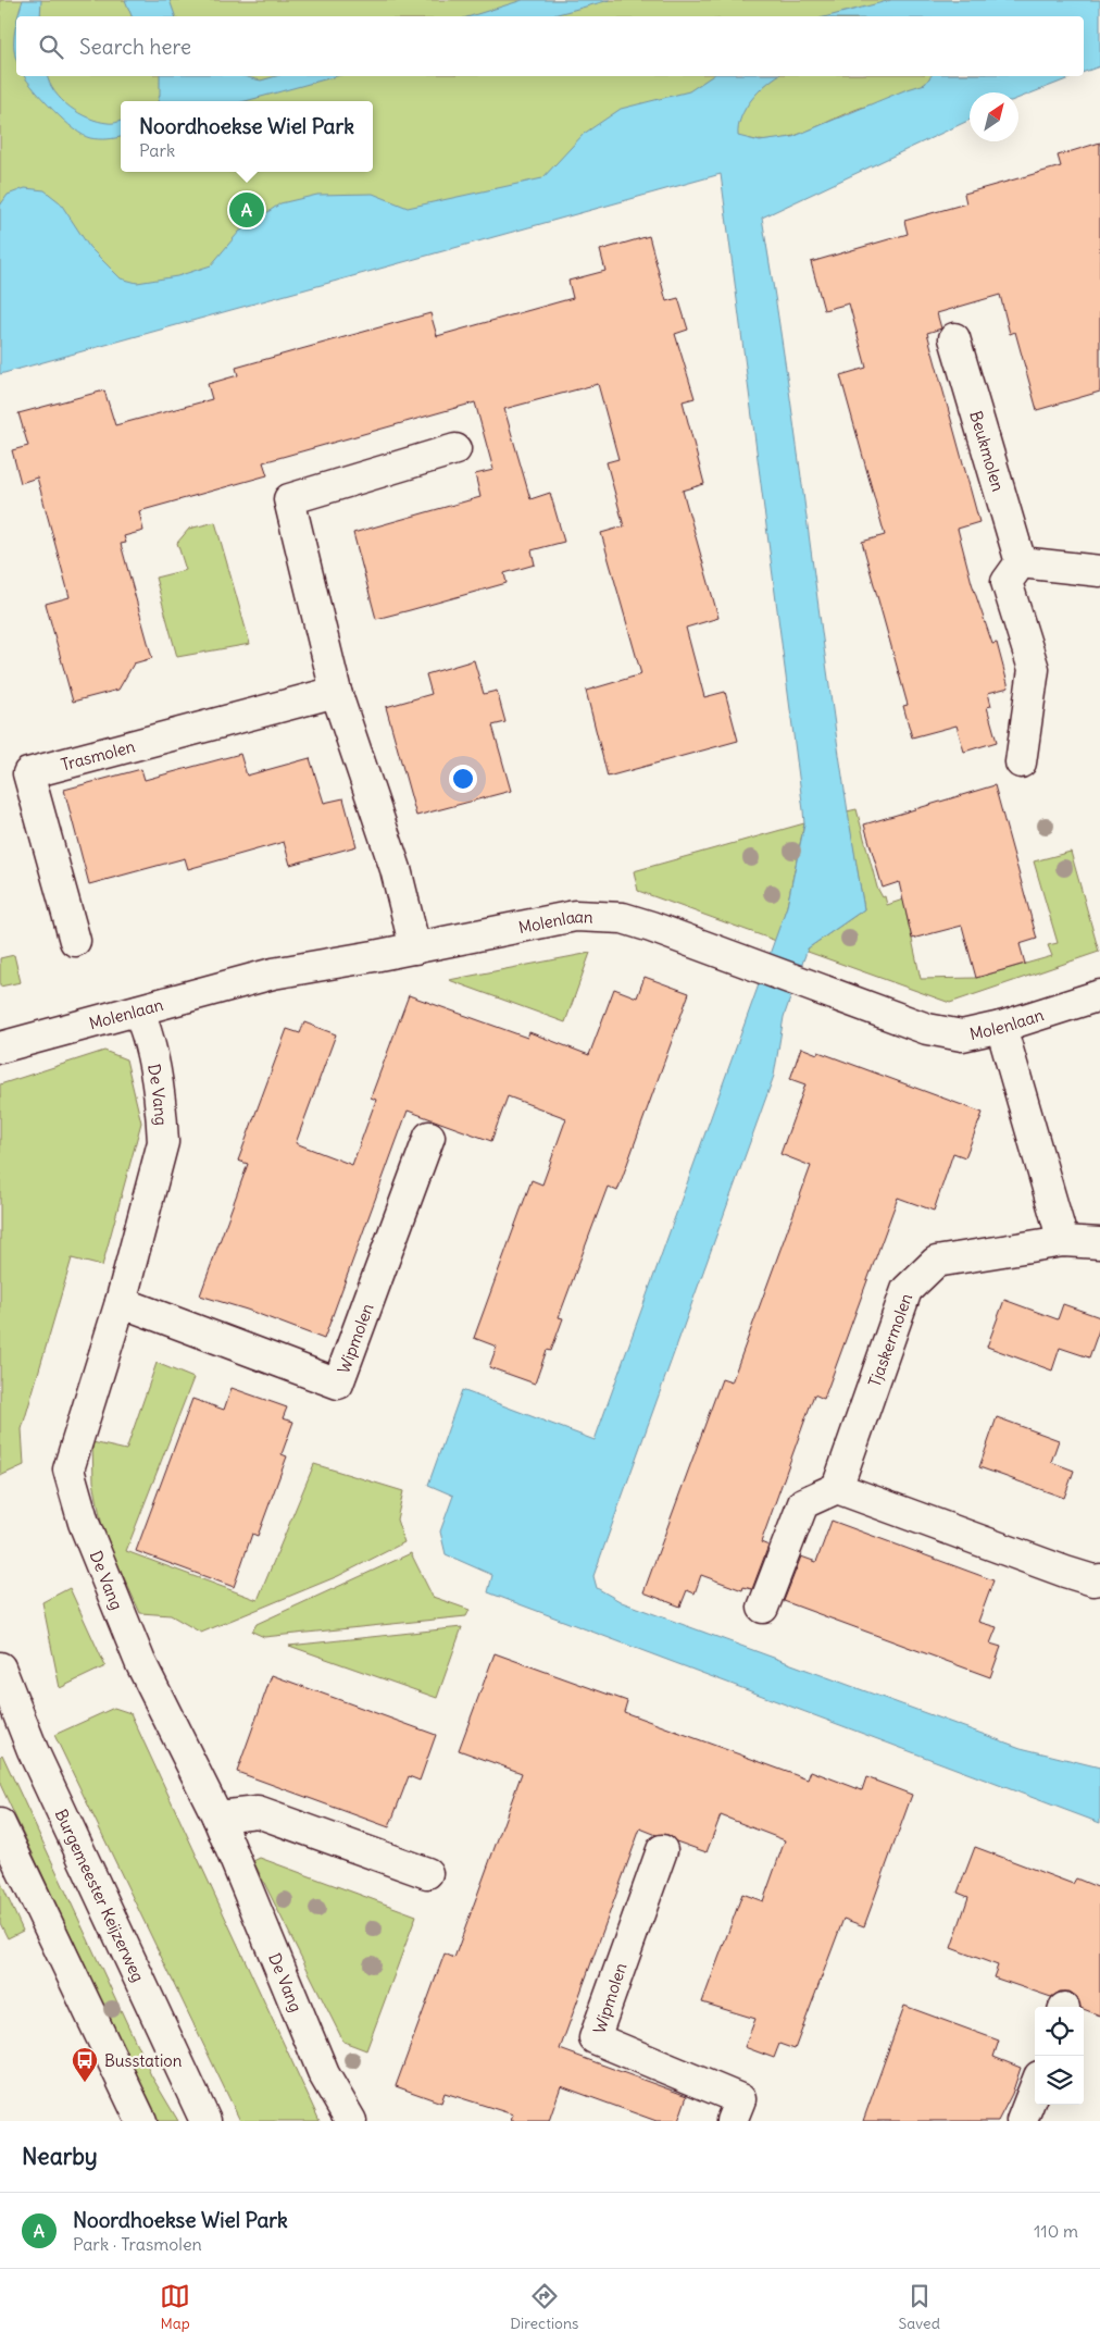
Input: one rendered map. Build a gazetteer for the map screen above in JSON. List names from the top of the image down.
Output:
{
  "streets": {
    "street": [
      "Beukmolen",
      "Trasmolen",
      "Molenlaan",
      "De Vang",
      "Wipmolen",
      "Tjaskermolen",
      "Burgemeester Keijzerweg"
    ]
  },
  "crossings": [
    ["Molenlaan", "De Vang"],
    ["De Vang", "Wipmolen"]
  ],
  "places": {
    "bus stop": ["Busstation"]
  },
  "north": "top right",
  "page": {
    "search": "Search here",
    "popup": ["Noordhoekse Wiel Park", "Park"],
    "pins": "A",
    "heading": "Nearby",
    "list": [
      {
        "mark": "A",
        "name": "Noordhoekse Wiel Park",
        "note": "Park · Trasmolen",
        "value": "110 m"
      }
    ],
    "nav": ["Map", "Directions", "Saved"]
  }
}
